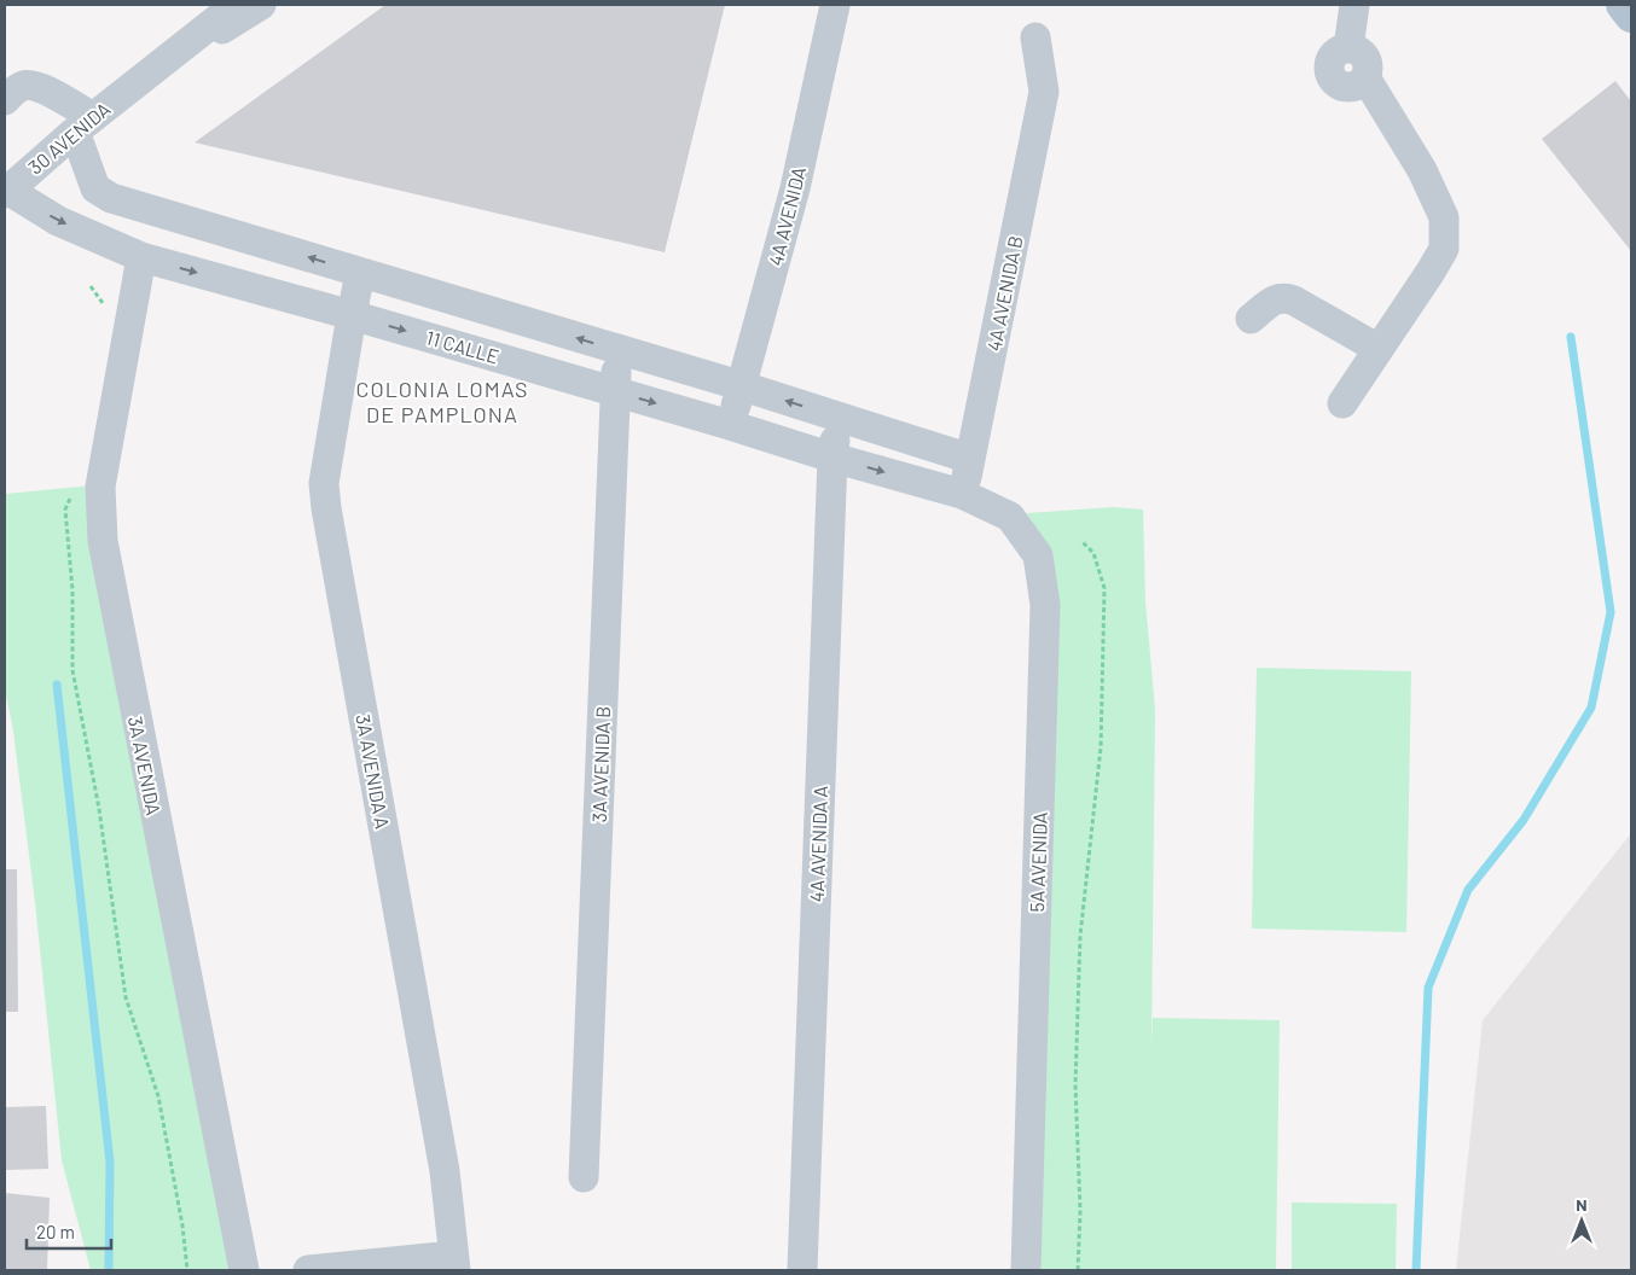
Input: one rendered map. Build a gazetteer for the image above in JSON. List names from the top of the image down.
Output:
{
  "streets": {
    "street": [
      "30 AVENIDA",
      "4A AVENIDA",
      "4A AVENIDA B",
      "11 CALLE",
      "3A AVENIDA B",
      "3A AVENIDA",
      "3A AVENIDA A",
      "4A AVENIDA A",
      "5A AVENIDA"
    ]
  },
  "crossings": [
    ["30 AVENIDA", "11 CALLE"],
    ["4A AVENIDA", "11 CALLE"],
    ["4A AVENIDA B", "11 CALLE"],
    ["4A AVENIDA B", "5A AVENIDA"],
    ["11 CALLE", "3A AVENIDA B"],
    ["11 CALLE", "3A AVENIDA"],
    ["11 CALLE", "3A AVENIDA A"],
    ["11 CALLE", "4A AVENIDA A"],
    ["11 CALLE", "5A AVENIDA"]
  ],
  "districts": ["COLONIA LOMAS DE PAMPLONA"],
  "scale_bar": "20 m",
  "north": "top"
}
